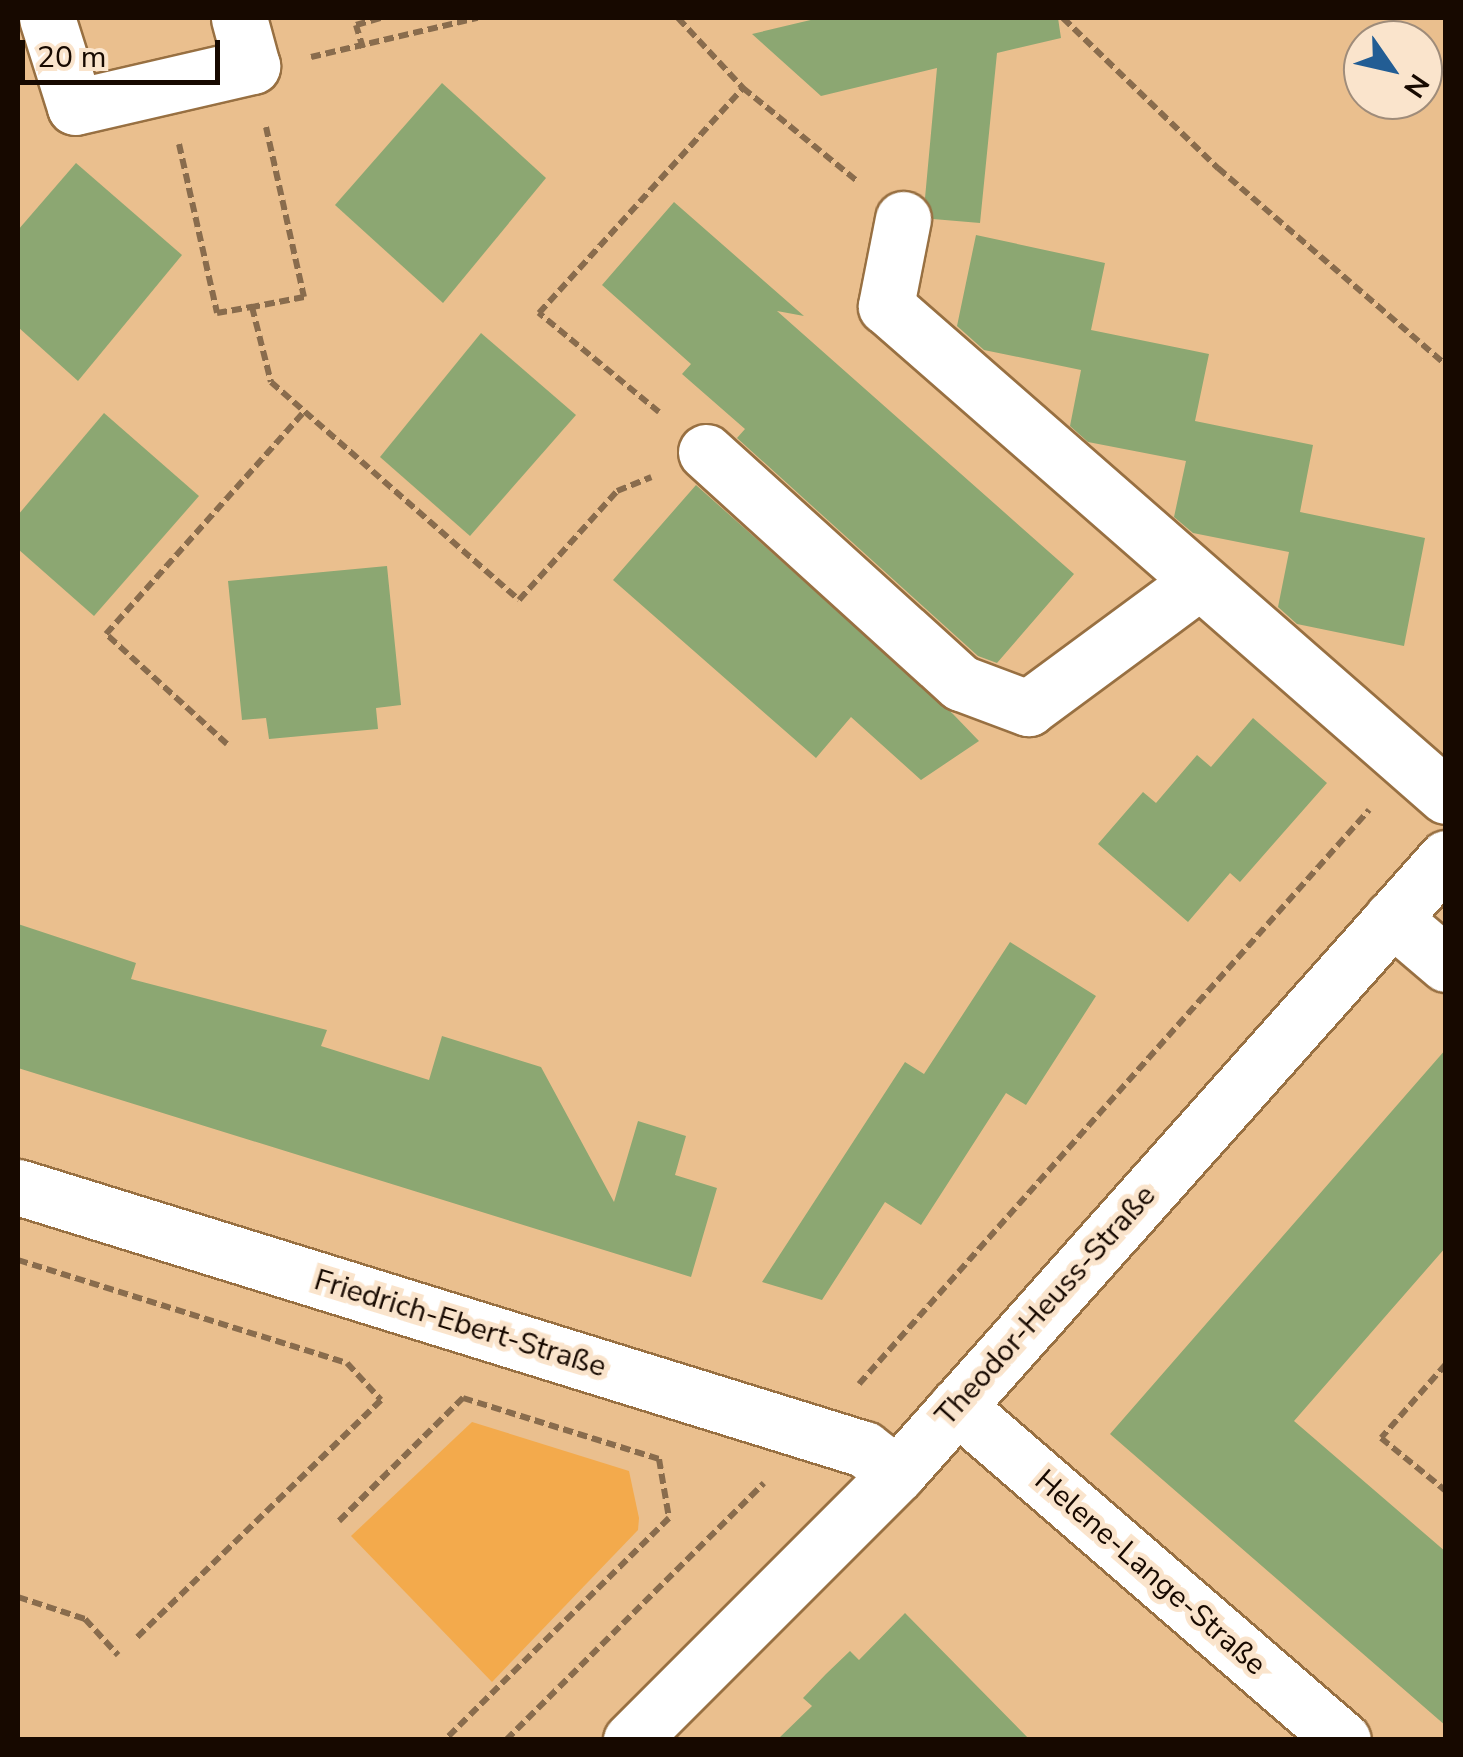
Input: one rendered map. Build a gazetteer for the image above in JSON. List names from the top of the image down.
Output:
{
  "streets": {
    "street": ["Theodor-Heuss-Straße", "Friedrich-Ebert-Straße", "Helene-Lange-Straße"]
  },
  "crossings": [
    ["Theodor-Heuss-Straße", "Friedrich-Ebert-Straße"],
    ["Theodor-Heuss-Straße", "Helene-Lange-Straße"]
  ],
  "scale_bar": "20 m",
  "north": "bottom right"
}
